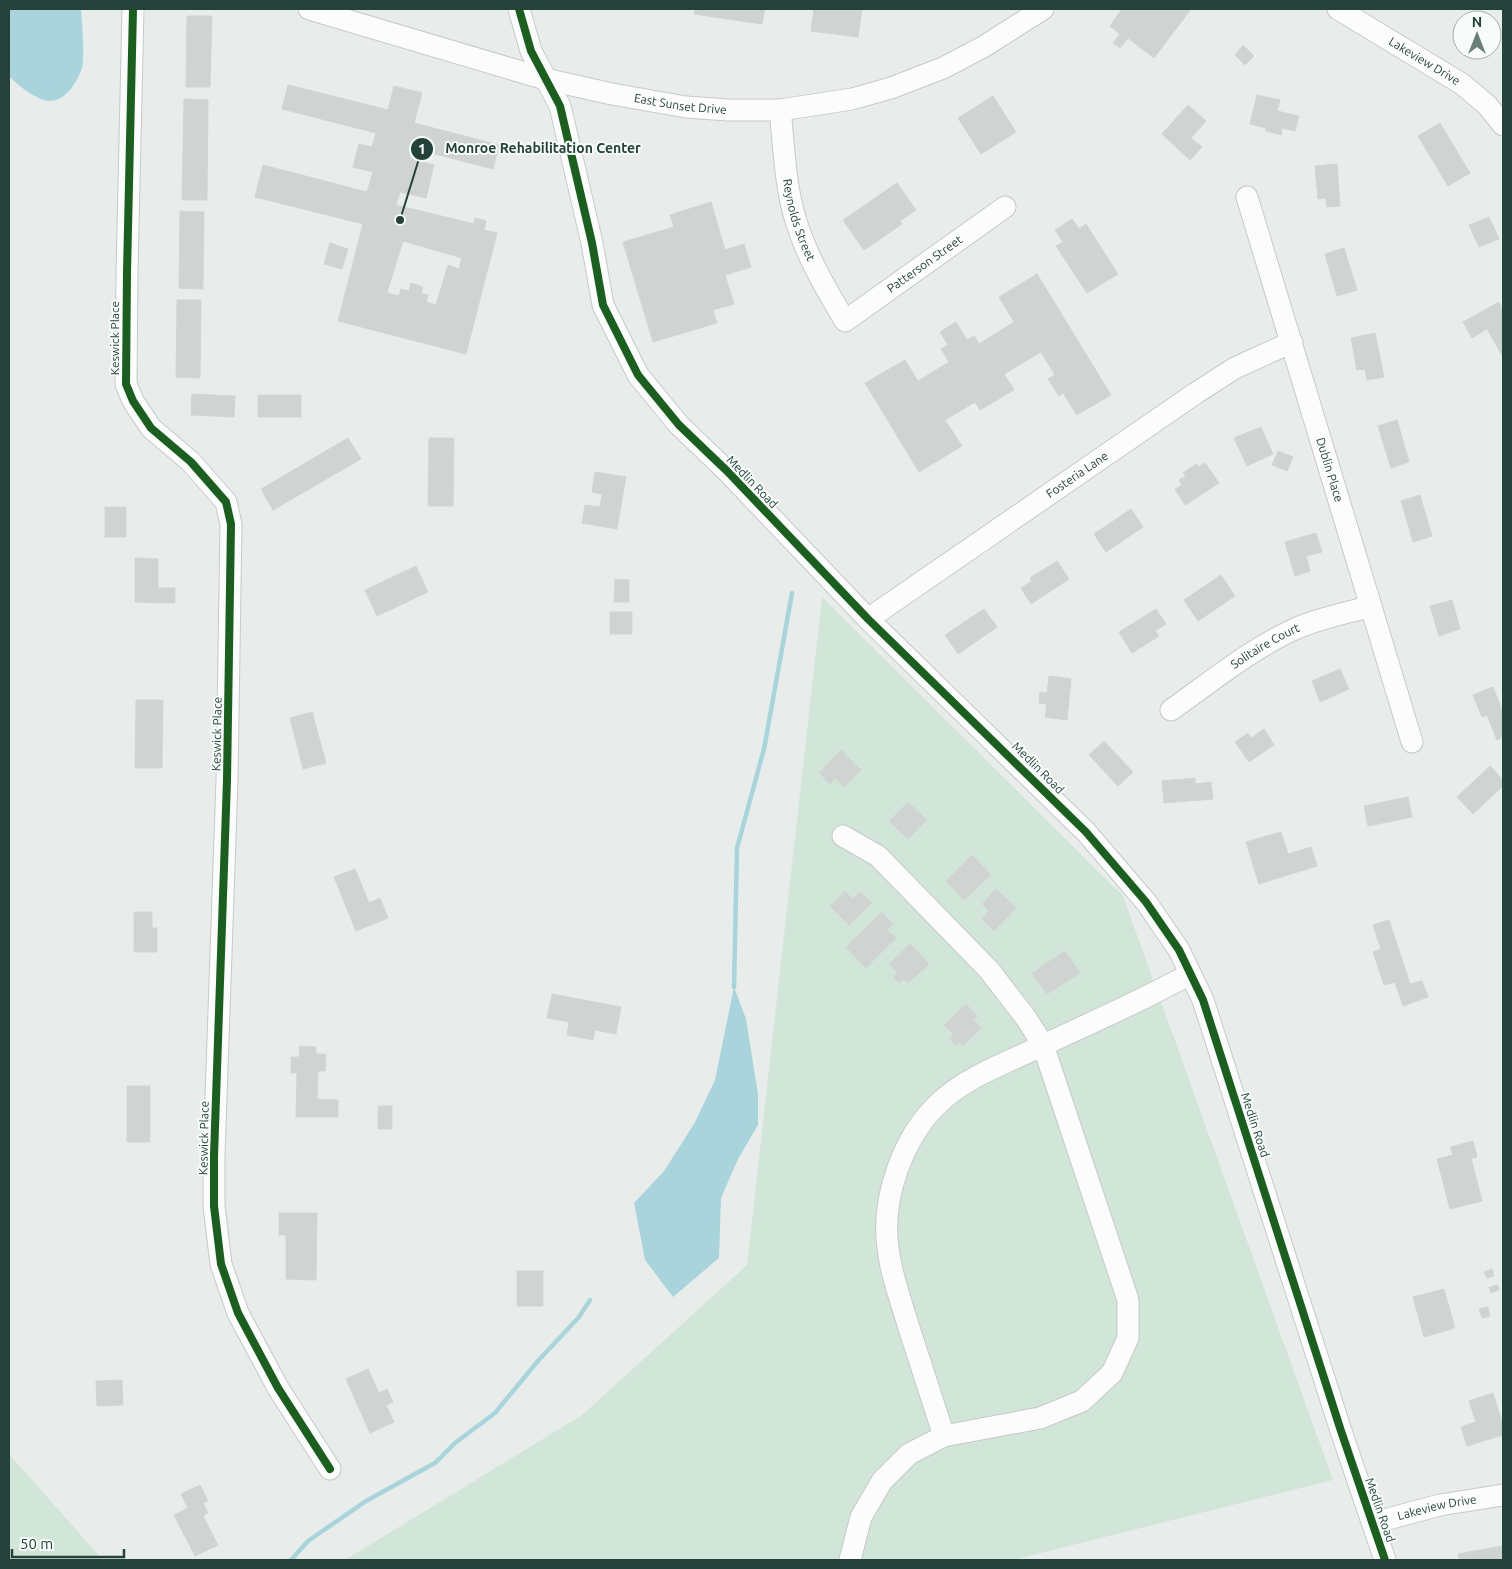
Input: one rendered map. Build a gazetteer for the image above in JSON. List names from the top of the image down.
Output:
{
  "streets": {
    "street": [
      "Lakeview Drive",
      "East Sunset Drive",
      "Reynolds Street",
      "Patterson Street",
      "Keswick Place",
      "Dublin Place",
      "Fosteria Lane",
      "Medlin Road",
      "Solitaire Court"
    ]
  },
  "crossings": [
    ["Lakeview Drive", "Medlin Road"],
    ["East Sunset Drive", "Reynolds Street"],
    ["East Sunset Drive", "Medlin Road"],
    ["Reynolds Street", "Patterson Street"],
    ["Dublin Place", "Fosteria Lane"],
    ["Dublin Place", "Solitaire Court"],
    ["Fosteria Lane", "Medlin Road"]
  ],
  "places": ["Monroe Rehabilitation Center"],
  "scale_bar": "50 m",
  "north": "top"
}
